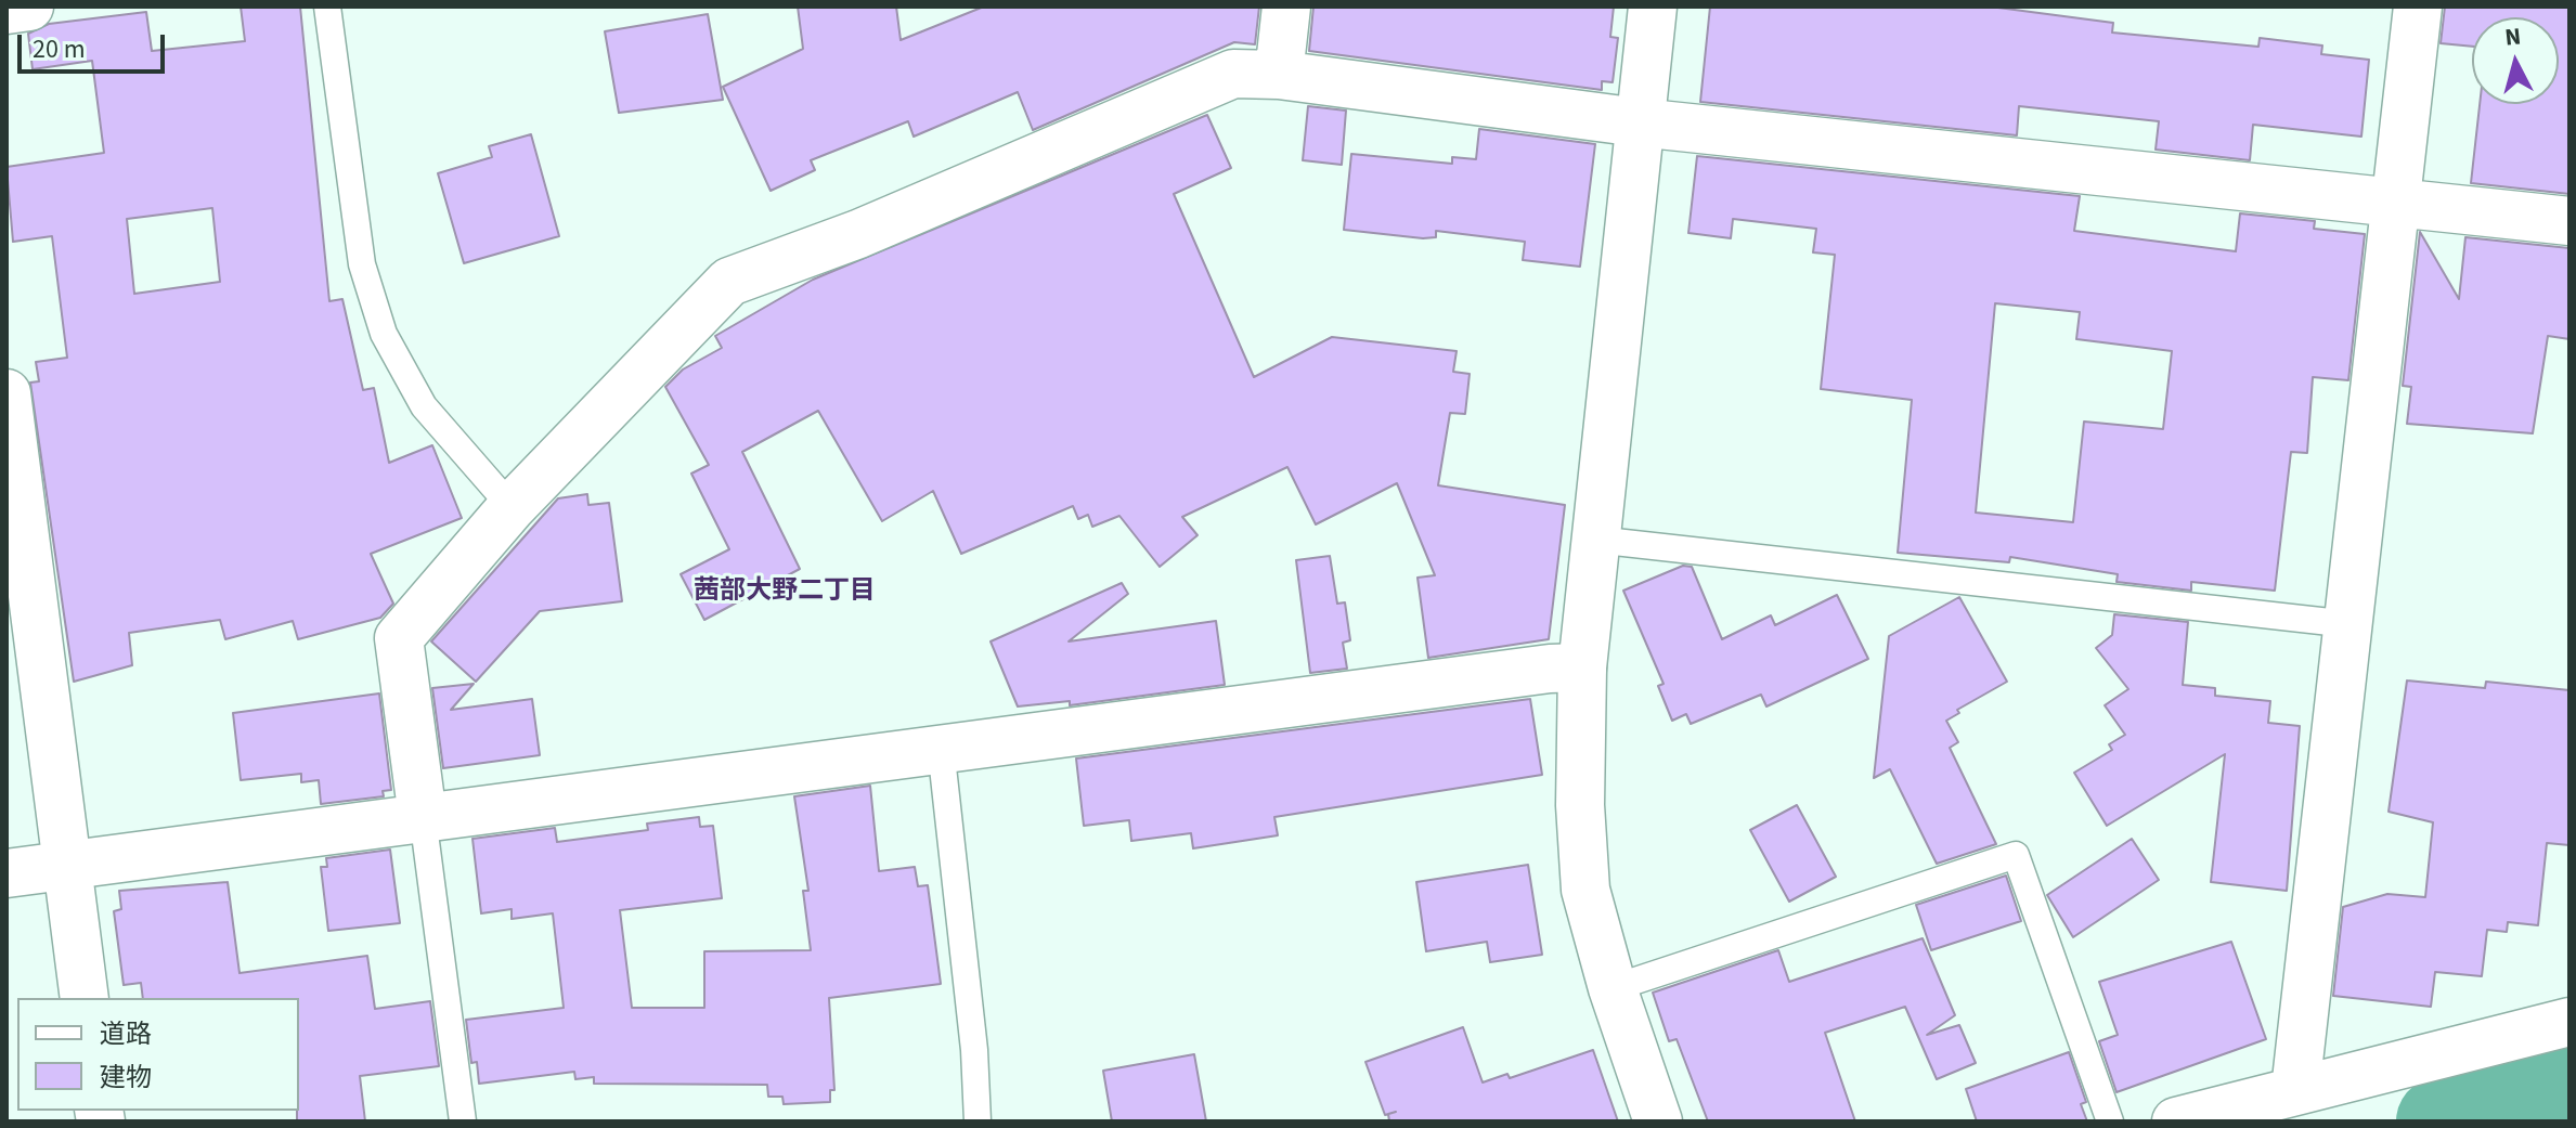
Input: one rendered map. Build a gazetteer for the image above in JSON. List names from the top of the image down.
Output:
{
  "districts": ["茜部大野二丁目"],
  "legend": ["道路", "建物"],
  "scale_bar": "20 m",
  "north": "top"
}
